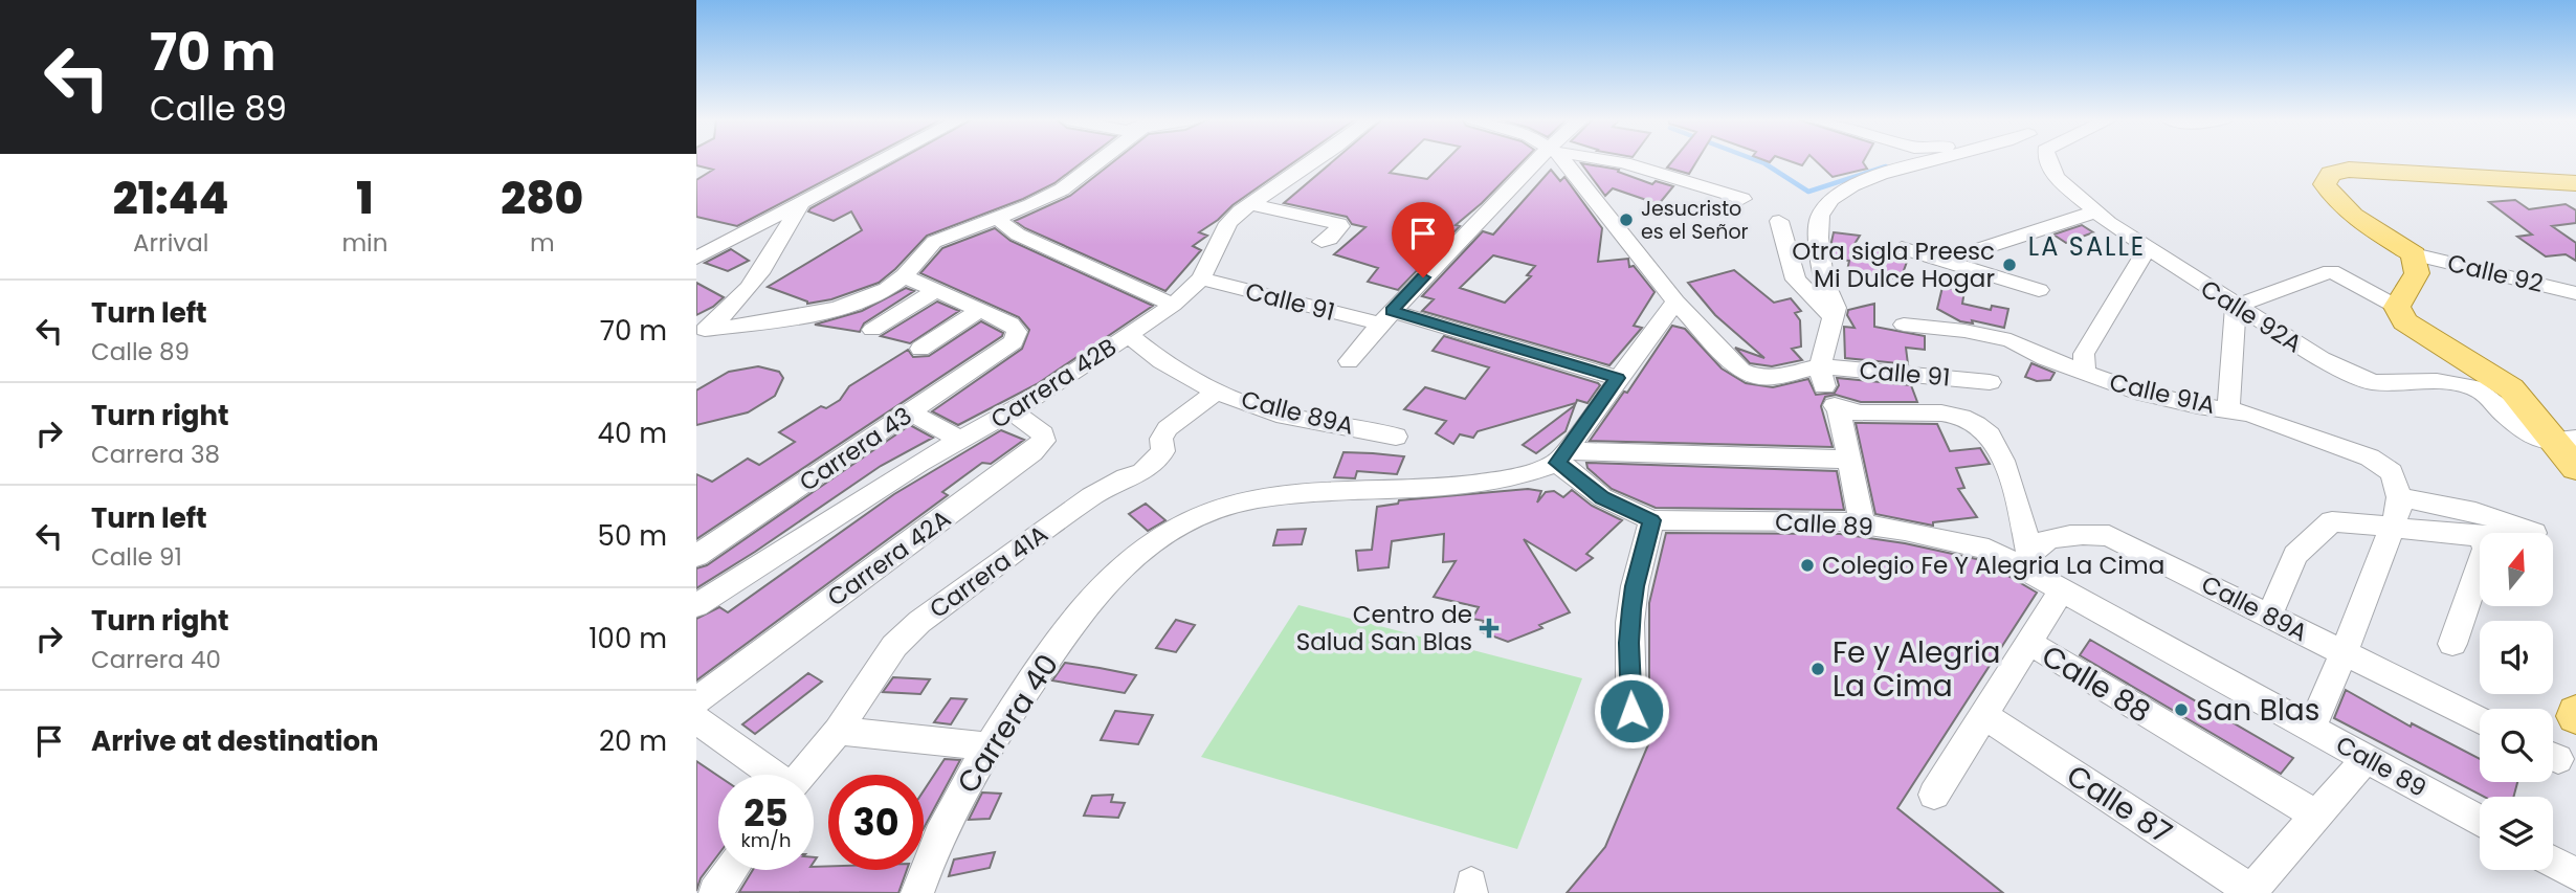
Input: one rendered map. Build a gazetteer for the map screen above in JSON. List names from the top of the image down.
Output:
{
  "streets": {
    "street": [
      "Calle 92",
      "Calle 91",
      "Calle 92A",
      "Carrera 42B",
      "Calle 91A",
      "Calle 89A",
      "Carrera 43",
      "Calle 89",
      "Carrera 42A",
      "Carrera 41A",
      "Calle 88",
      "Carrera 40",
      "Calle 87"
    ]
  },
  "crossings": [
    ["Calle 91", "Carrera 42B"],
    ["Carrera 42B", "Calle 89A"],
    ["Carrera 42B", "Carrera 42A"],
    ["Calle 89A", "Calle 89"],
    ["Calle 89A", "Carrera 41A"],
    ["Calle 89", "Carrera 40"]
  ],
  "districts": ["LA SALLE"],
  "places": {
    "other": [
      "Jesucristo es el Señor",
      "Otra sigla Preesc Mi Dulce Hogar",
      "Colegio Fe Y Alegria La Cima",
      "Fe y Alegria La Cima",
      "San Blas"
    ],
    "health": ["Centro de Salud San Blas"]
  },
  "north": "top",
  "page": {
    "turn": ["70 m", "Calle 89"],
    "eta": [
      "21:44",
      "Arrival",
      "1",
      "min",
      "280",
      "m"
    ],
    "list": [
      {
        "name": "Turn left",
        "note": "Calle 89",
        "value": "70 m"
      },
      {
        "name": "Turn right",
        "note": "Carrera 38",
        "value": "40 m"
      },
      {
        "name": "Turn left",
        "note": "Calle 91",
        "value": "50 m"
      },
      {
        "name": "Turn right",
        "note": "Carrera 40",
        "value": "100 m"
      },
      {
        "name": "Arrive at destination",
        "value": "20 m"
      }
    ],
    "speed": "25 km/h",
    "limit": "30"
  }
}
